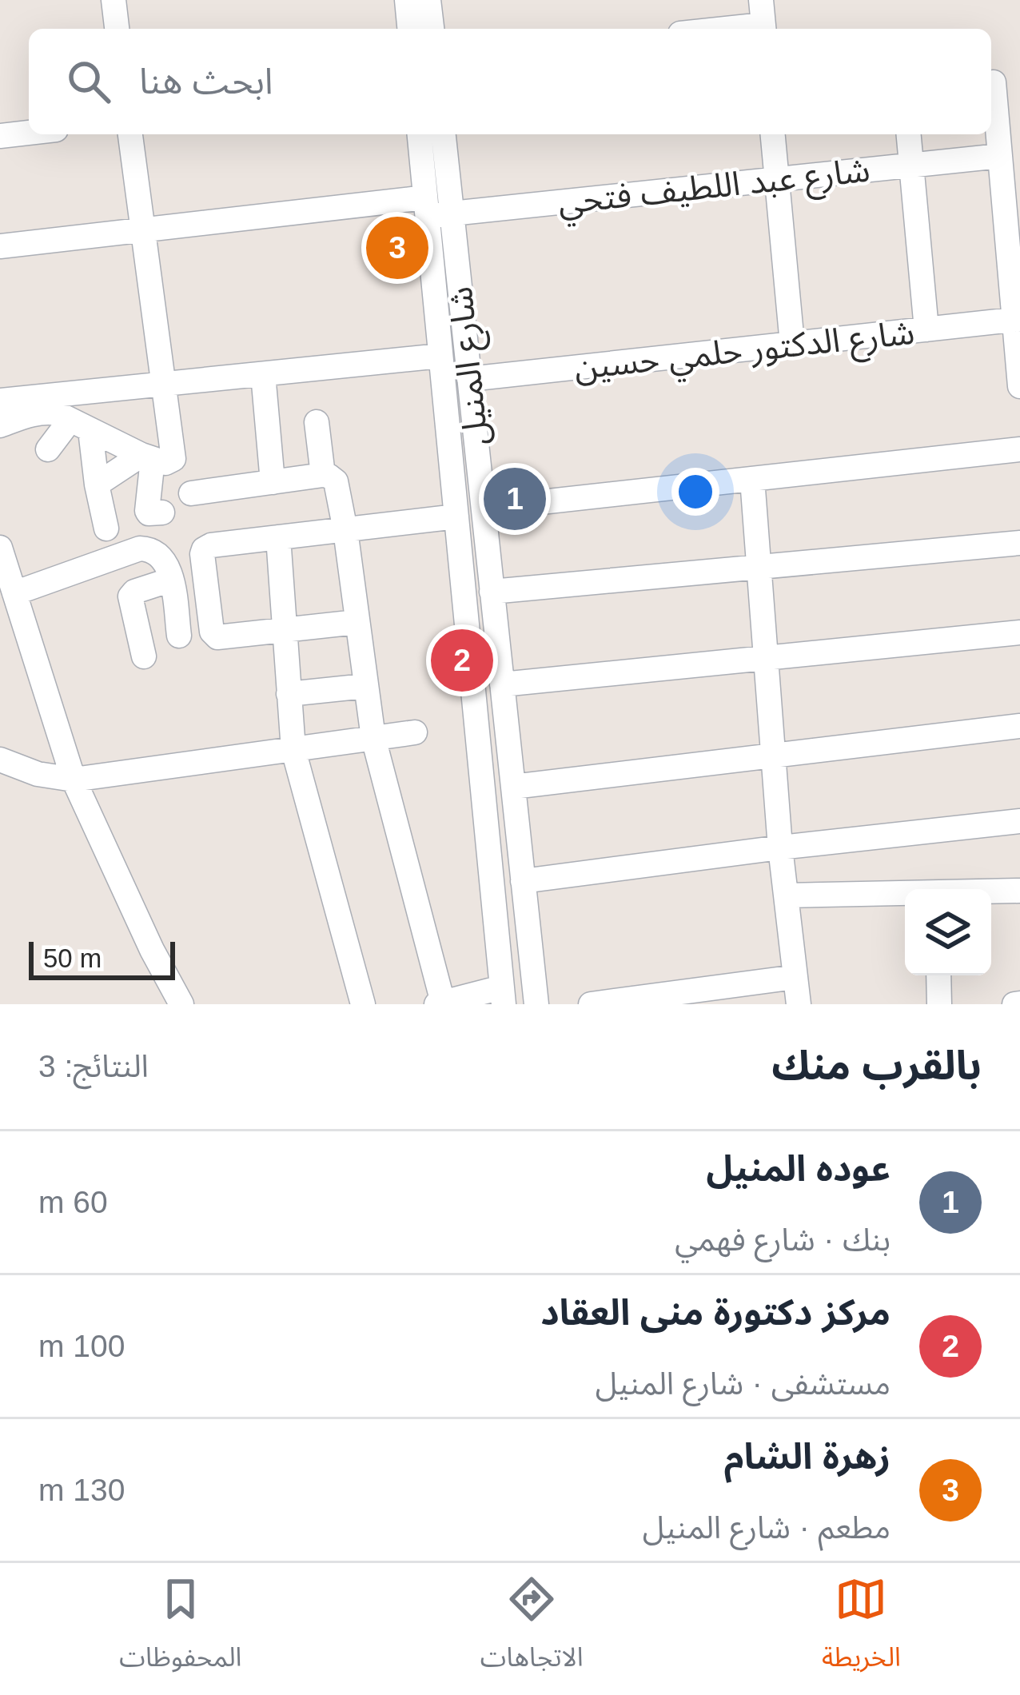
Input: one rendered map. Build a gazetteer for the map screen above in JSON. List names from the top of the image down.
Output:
{
  "streets": {
    "street": ["شارع عبد اللطيف فتحي", "شارع الدكتور حلمي حسين", "شارع المنيل"]
  },
  "crossings": [
    ["شارع عبد اللطيف فتحي", "شارع المنيل"],
    ["شارع الدكتور حلمي حسين", "شارع المنيل"]
  ],
  "scale_bar": "50 m",
  "page": {
    "search": "ابحث هنا",
    "pins": ["3", "1", "2"],
    "scale": "50 m",
    "heading": ["بالقرب منك", "النتائج: 3"],
    "list": [
      {
        "mark": "1",
        "name": "عوده المنيل",
        "note": "بنك · شارع فهمي",
        "value": "60 m"
      },
      {
        "mark": "2",
        "name": "مركز دكتورة منى العقاد",
        "note": "مستشفى · شارع المنيل",
        "value": "100 m"
      },
      {
        "mark": "3",
        "name": "زهرة الشام",
        "note": "مطعم · شارع المنيل",
        "value": "130 m"
      }
    ],
    "nav": ["الخريطة", "الاتجاهات", "المحفوظات"]
  }
}
